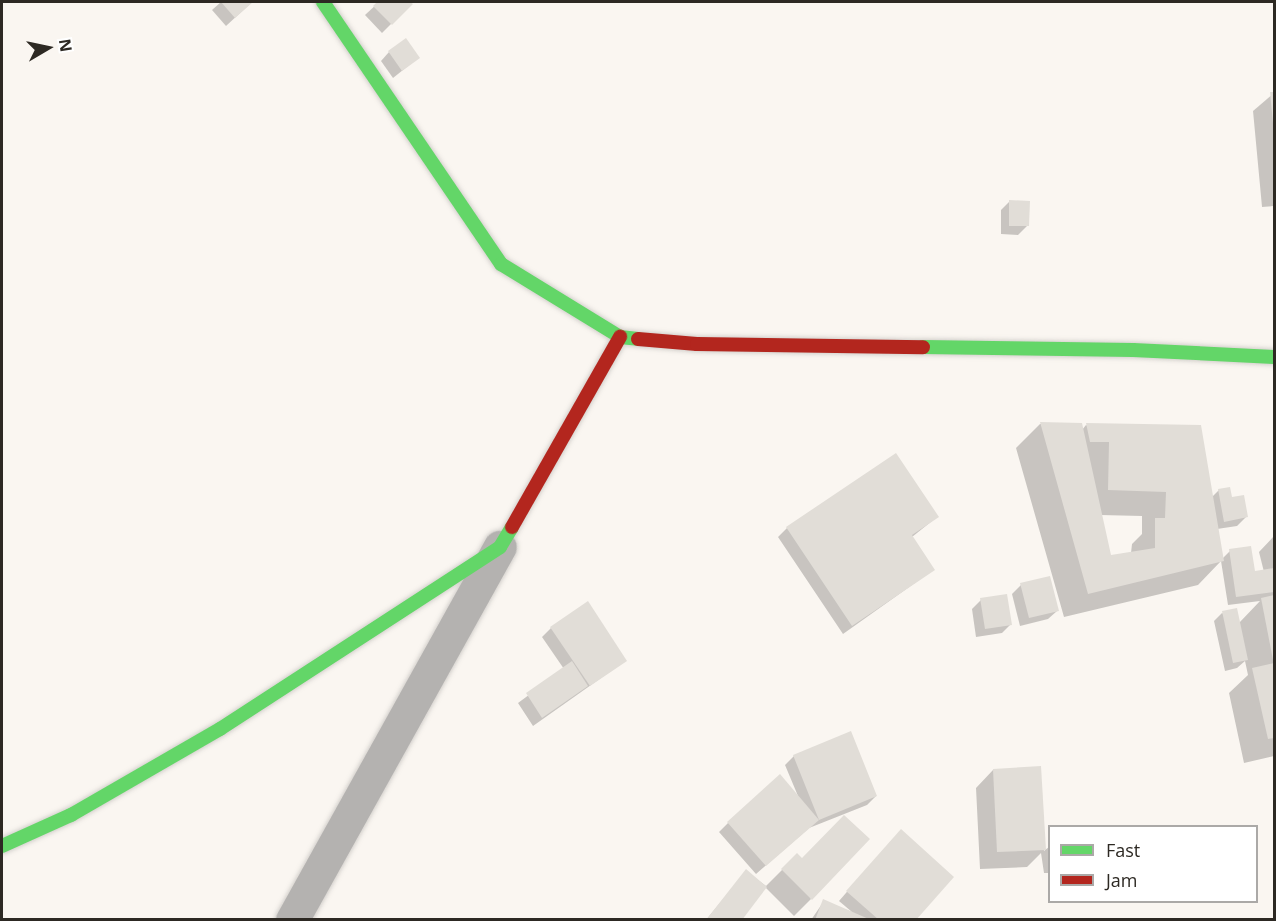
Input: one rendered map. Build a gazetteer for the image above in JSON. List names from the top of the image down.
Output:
{
  "legend": ["Fast", "Jam"],
  "north": "right"
}
